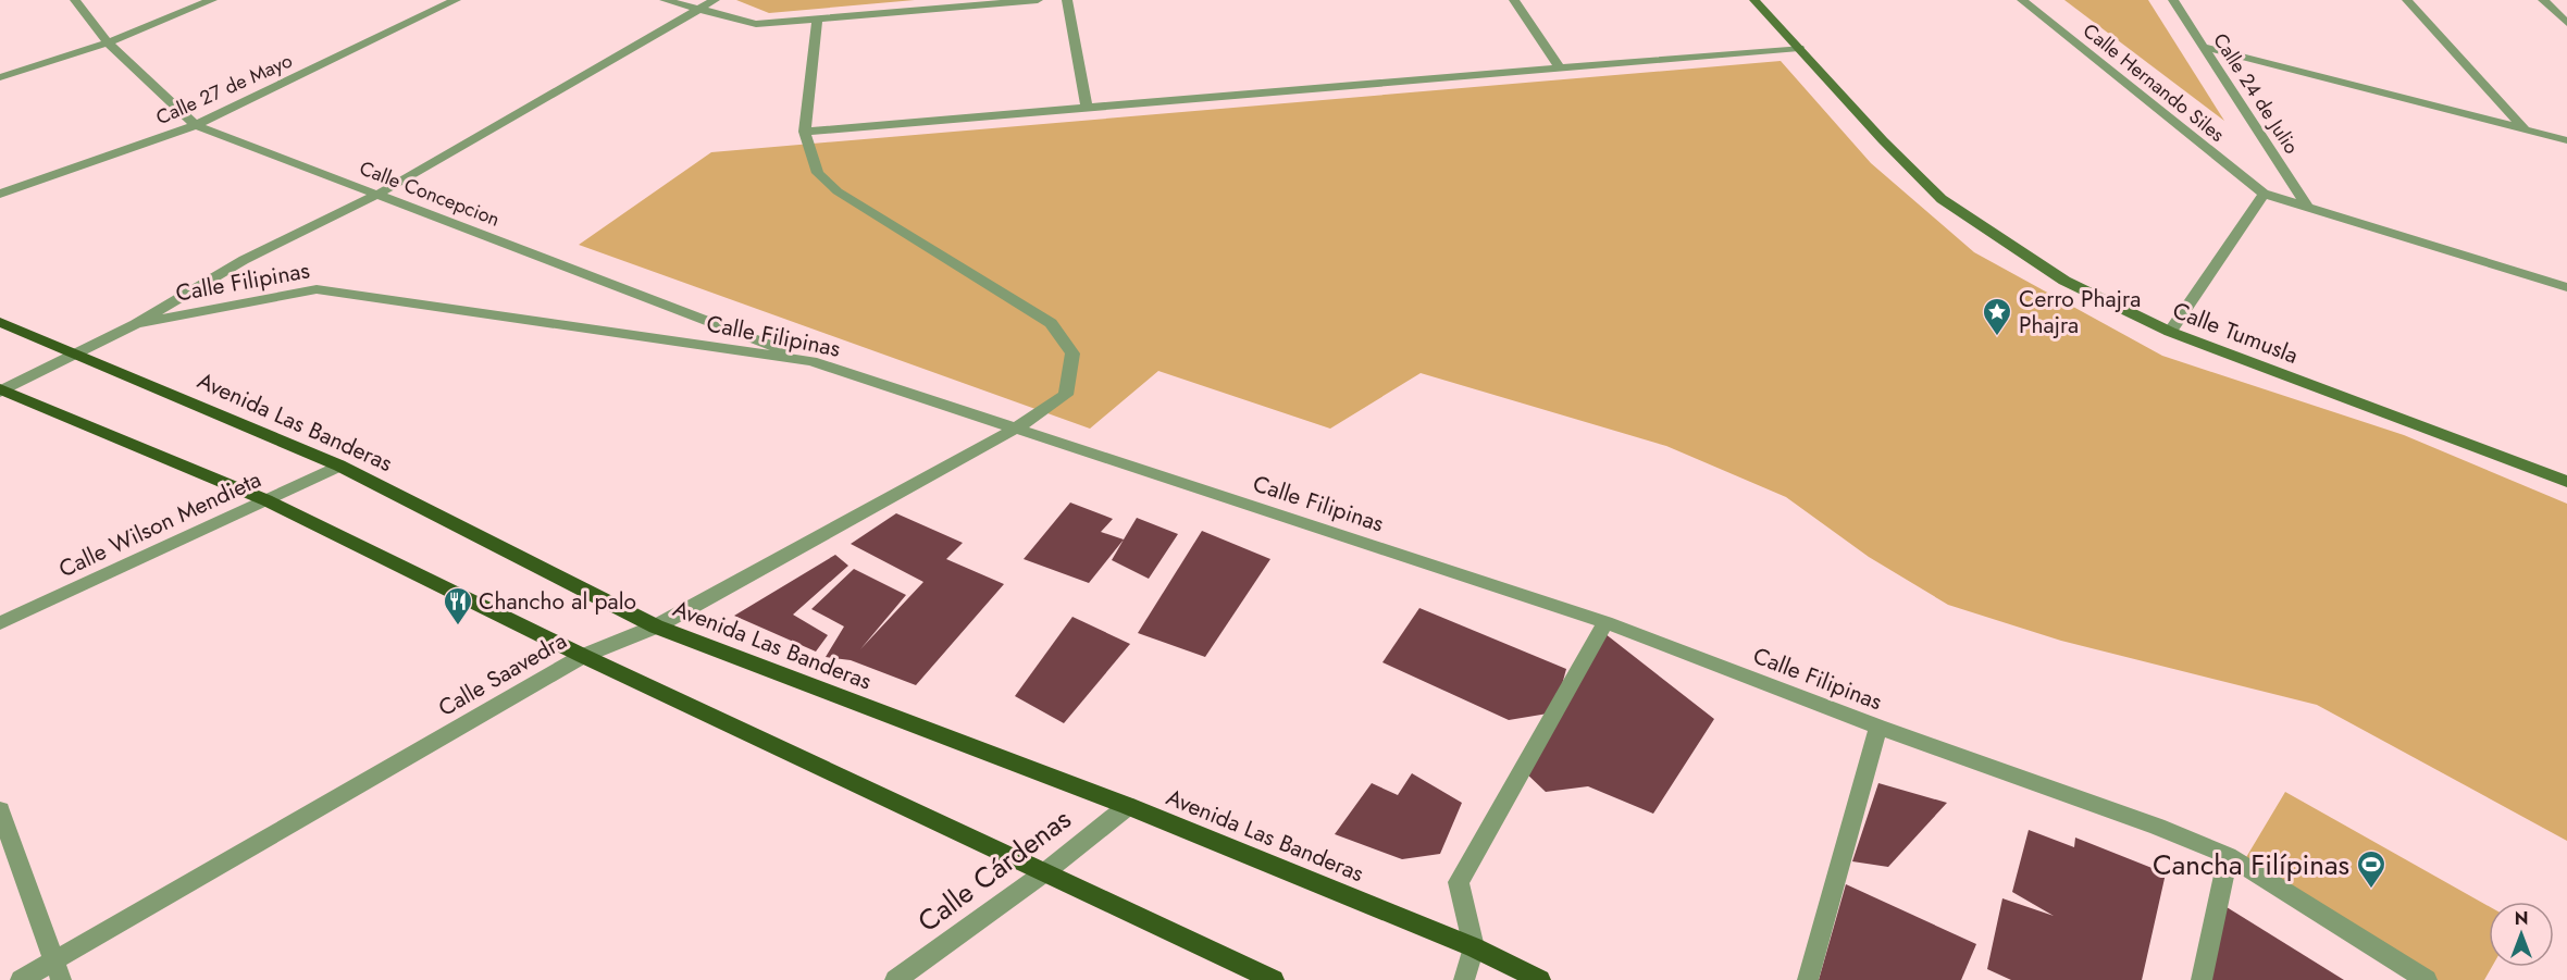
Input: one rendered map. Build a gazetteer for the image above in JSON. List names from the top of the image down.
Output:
{
  "streets": {
    "main road": ["Avenida Las Banderas"],
    "street": [
      "Calle Hernando Siles",
      "Calle 27 de Mayo",
      "Calle 24 de Julio",
      "Calle Concepcion",
      "Calle Filipinas",
      "Calle Tumusla",
      "Calle Wilson Mendieta",
      "Calle Saavedra",
      "Calle Cárdenas"
    ]
  },
  "crossings": [
    ["Calle 27 de Mayo", "Calle Concepcion"],
    ["Calle Concepcion", "Calle Filipinas"],
    ["Calle Filipinas", "Calle Saavedra"],
    ["Avenida Las Banderas", "Calle Wilson Mendieta"],
    ["Avenida Las Banderas", "Calle Saavedra"],
    ["Avenida Las Banderas", "Calle Cárdenas"]
  ],
  "places": {
    "place": ["Cerro Phajra Phajra"],
    "restaurant": ["Chancho al palo"],
    "sports": ["Cancha Filípinas"]
  },
  "north": "top"
}
